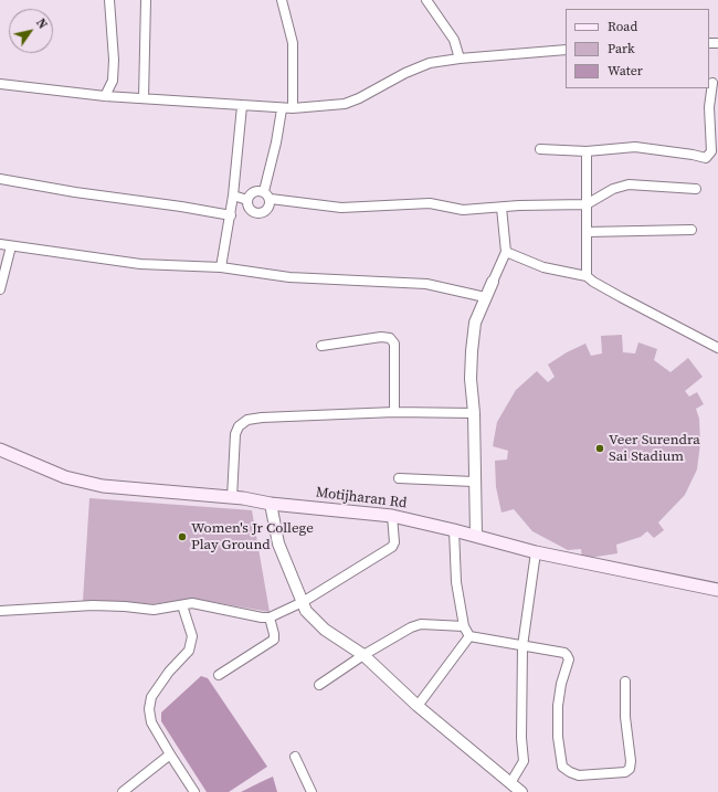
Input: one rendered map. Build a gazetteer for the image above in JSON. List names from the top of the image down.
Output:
{
  "streets": {
    "main road": ["Motijharan Rd"]
  },
  "places": ["Veer Surendra Sai Stadium", "Women's Jr College Play Ground"],
  "legend": ["Road", "Park", "Water"],
  "north": "top right"
}
